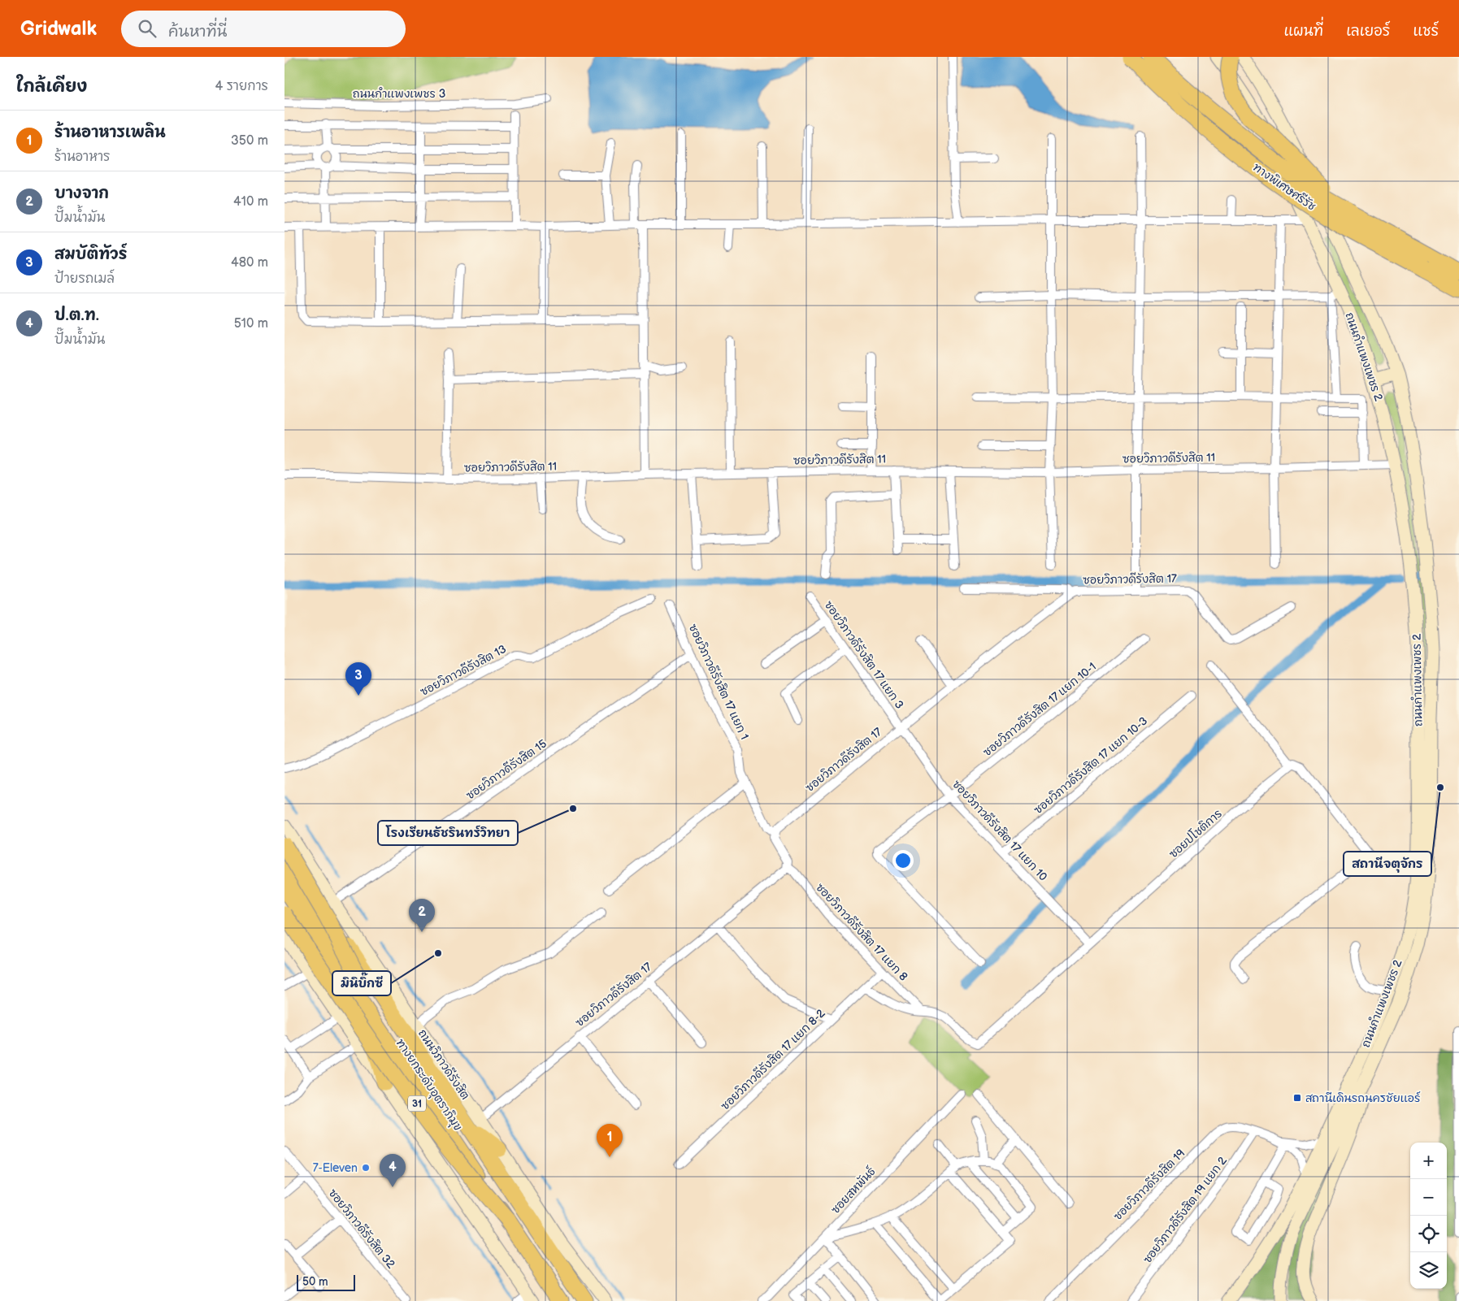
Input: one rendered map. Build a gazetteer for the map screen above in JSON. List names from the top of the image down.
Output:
{
  "streets": {
    "highway": [
      "ทางพิเศษศรีรัช",
      "ถนนวิภาวดีรังสิต",
      "ทางยกระดับอุตราภิมุข",
      "31"
    ],
    "main road": ["ถนนกำแพงเพชร 2"],
    "street": [
      "ถนนกำแพงเพชร 3",
      "ซอยวิภาวดีรังสิต 11",
      "ซอยวิภาวดีรังสิต 17",
      "ซอยวิภาวดีรังสิต 17 แยก 3",
      "ซอยวิภาวดีรังสิต 13",
      "ซอยวิภาวดีรังสิต 17 แยก 1",
      "ซอยวิภาวดีรังสิต 17 แยก 10-1",
      "ซอยวิภาวดีรังสิต 17 แยก 10-3",
      "ซอยวิภาวดีรังสิต 15",
      "ซอยวิภาวดีรังสิต 17 แยก 10",
      "ซอยปโชติการ",
      "ซอยวิภาวดีรังสิต 17 แยก 8",
      "ซอยวิภาวดีรังสิต 17 แยก 8-2",
      "ซอยวิภาวดีรังสิต 19",
      "ซอยสหพันธ์",
      "ซอยวิภาวดีรังสิต 19 แยก 2",
      "ซอยวิภาวดีรังสิต 32"
    ]
  },
  "crossings": [
    ["ถนนกำแพงเพชร 2", "ซอยวิภาวดีรังสิต 11"],
    ["ถนนกำแพงเพชร 2", "ซอยวิภาวดีรังสิต 19"],
    ["ซอยวิภาวดีรังสิต 17", "ซอยวิภาวดีรังสิต 17 แยก 3"],
    ["ซอยวิภาวดีรังสิต 17", "ซอยวิภาวดีรังสิต 17 แยก 1"],
    ["ซอยวิภาวดีรังสิต 17", "ซอยวิภาวดีรังสิต 17 แยก 10"],
    ["ซอยวิภาวดีรังสิต 17", "ซอยวิภาวดีรังสิต 17 แยก 8"],
    ["ซอยวิภาวดีรังสิต 17", "ถนนวิภาวดีรังสิต"],
    ["ซอยวิภาวดีรังสิต 17 แยก 3", "ซอยวิภาวดีรังสิต 17 แยก 10"],
    ["ซอยวิภาวดีรังสิต 17 แยก 1", "ซอยวิภาวดีรังสิต 15"],
    ["ซอยวิภาวดีรังสิต 17 แยก 10-1", "ซอยวิภาวดีรังสิต 17 แยก 10"],
    ["ซอยวิภาวดีรังสิต 17 แยก 10-3", "ซอยวิภาวดีรังสิต 17 แยก 10"],
    ["ซอยวิภาวดีรังสิต 15", "ถนนวิภาวดีรังสิต"],
    ["ซอยวิภาวดีรังสิต 17 แยก 10", "ซอยปโชติการ"],
    ["ซอยปโชติการ", "ซอยวิภาวดีรังสิต 17 แยก 8"],
    ["ซอยปโชติการ", "ซอยวิภาวดีรังสิต 17 แยก 8-2"],
    ["ซอยวิภาวดีรังสิต 17 แยก 8", "ซอยวิภาวดีรังสิต 17 แยก 8-2"],
    ["ซอยวิภาวดีรังสิต 19", "ซอยวิภาวดีรังสิต 19 แยก 2"]
  ],
  "places": {
    "other": [
      "สถานีจตุจักร",
      "โรงเรียนธัชรินทร์วิทยา",
      "มินิบิ๊กซี",
      "7-Eleven"
    ],
    "transit": ["สถานีเดินรถนครชัยแอร์"]
  },
  "scale_bar": "50 m",
  "page": {
    "header": "Gridwalk",
    "search": "ค้นหาที่นี่",
    "nav": ["แผนที่", "เลเยอร์", "แชร์"],
    "heading": ["ใกล้เคียง", "4 รายการ"],
    "list": [
      {
        "mark": "1",
        "name": "ร้านอาหารเพลิน",
        "note": "ร้านอาหาร",
        "value": "350 m"
      },
      {
        "mark": "2",
        "name": "บางจาก",
        "note": "ปั๊มน้ำมัน",
        "value": "410 m"
      },
      {
        "mark": "3",
        "name": "สมบัติทัวร์",
        "note": "ป้ายรถเมล์",
        "value": "480 m"
      },
      {
        "mark": "4",
        "name": "ป.ต.ท.",
        "note": "ปั๊มน้ำมัน",
        "value": "510 m"
      }
    ],
    "pins": [
      "3",
      "2",
      "1",
      "4"
    ],
    "map_buttons": ["+", "−"],
    "scale": "50 m"
  }
}
